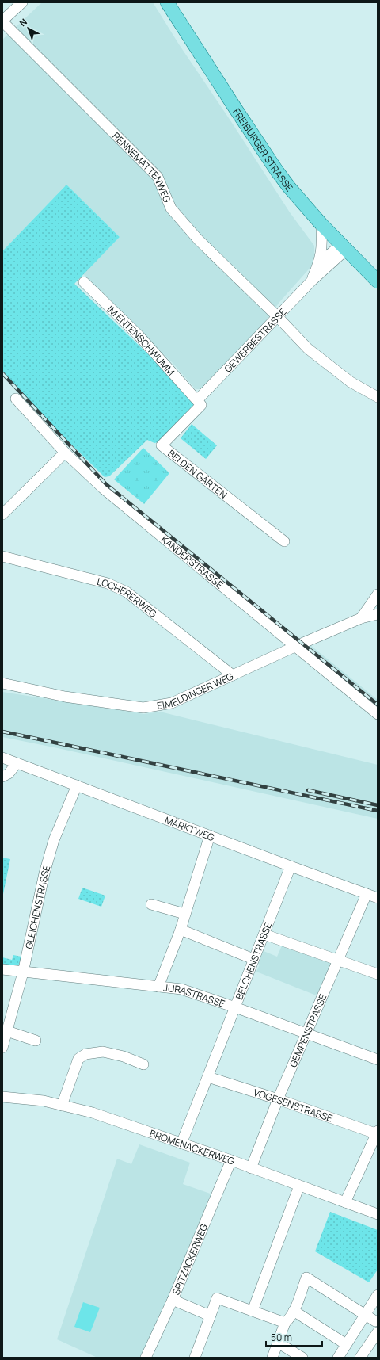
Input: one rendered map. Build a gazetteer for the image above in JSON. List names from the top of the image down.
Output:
{
  "streets": {
    "main road": ["FREIBURGER STRASSE"],
    "street": [
      "RENNEMATTENWEG",
      "IM ENTENSCHWUMM",
      "GEWERBESTRASSE",
      "BEI DEN GÄRTEN",
      "KANDERSTRASSE",
      "LOCHERERWEG",
      "EIMELDINGER WEG",
      "MÄRKTWEG",
      "GLEICHENSTRASSE",
      "BELCHENSTRASSE",
      "JURASTRASSE",
      "GEMPENSTRASSE",
      "VOGESENSTRASSE",
      "BROMENACKERWEG",
      "SPITZACKERWEG"
    ]
  },
  "crossings": [
    ["FREIBURGER STRASSE", "GEWERBESTRASSE"],
    ["RENNEMATTENWEG", "GEWERBESTRASSE"],
    ["IM ENTENSCHWUMM", "GEWERBESTRASSE"],
    ["IM ENTENSCHWUMM", "BEI DEN GÄRTEN"],
    ["GEWERBESTRASSE", "BEI DEN GÄRTEN"],
    ["KANDERSTRASSE", "EIMELDINGER WEG"],
    ["LOCHERERWEG", "EIMELDINGER WEG"],
    ["MÄRKTWEG", "GLEICHENSTRASSE"],
    ["MÄRKTWEG", "BELCHENSTRASSE"],
    ["MÄRKTWEG", "GEMPENSTRASSE"],
    ["GLEICHENSTRASSE", "JURASTRASSE"],
    ["BELCHENSTRASSE", "JURASTRASSE"],
    ["BELCHENSTRASSE", "VOGESENSTRASSE"],
    ["BELCHENSTRASSE", "BROMENACKERWEG"],
    ["JURASTRASSE", "GEMPENSTRASSE"],
    ["GEMPENSTRASSE", "VOGESENSTRASSE"],
    ["GEMPENSTRASSE", "BROMENACKERWEG"],
    ["BROMENACKERWEG", "SPITZACKERWEG"]
  ],
  "scale_bar": "50 m",
  "north": "top left"
}
